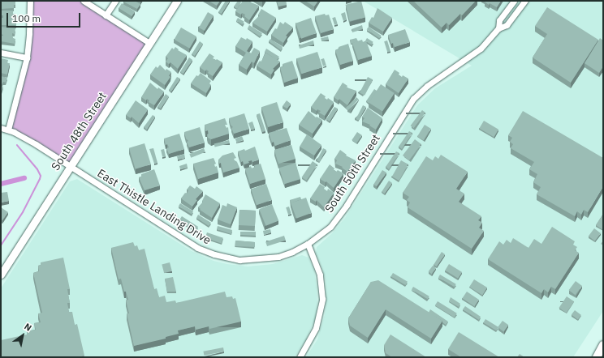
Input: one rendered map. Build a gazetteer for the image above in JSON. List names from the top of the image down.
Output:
{
  "streets": {
    "main road": ["South 48th Street"],
    "street": ["South 50th Street", "East Thistle Landing Drive"]
  },
  "crossings": [
    ["South 48th Street", "East Thistle Landing Drive"],
    ["South 50th Street", "East Thistle Landing Drive"]
  ],
  "scale_bar": "100 m",
  "north": "top right"
}
